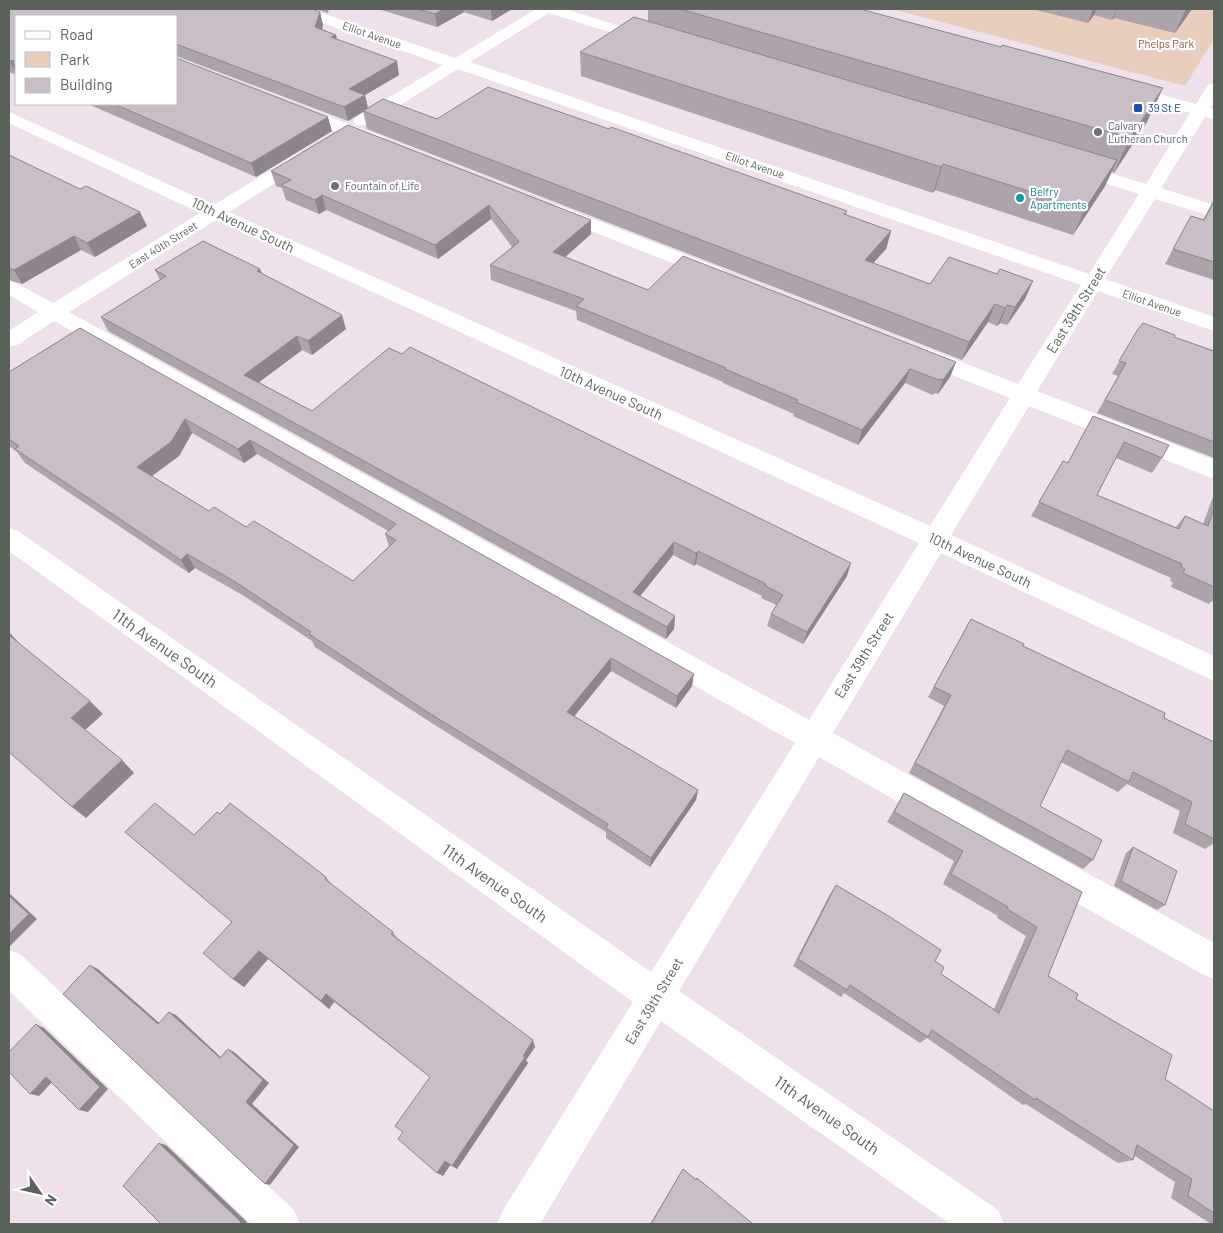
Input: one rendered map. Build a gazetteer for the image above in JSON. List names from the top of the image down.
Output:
{
  "streets": {
    "street": [
      "Elliot Avenue",
      "10th Avenue South",
      "East 40th Street",
      "East 39th Street",
      "11th Avenue South"
    ]
  },
  "crossings": [
    ["Elliot Avenue", "East 39th Street"],
    ["10th Avenue South", "East 40th Street"],
    ["10th Avenue South", "East 39th Street"],
    ["East 39th Street", "11th Avenue South"]
  ],
  "parks": ["Phelps Park"],
  "places": {
    "transit": ["39 St E"],
    "other": ["Calvary Lutheran Church", "Fountain of Life", "Belfry Apartments"]
  },
  "legend": ["Road", "Park", "Building"],
  "north": "bottom right"
}
